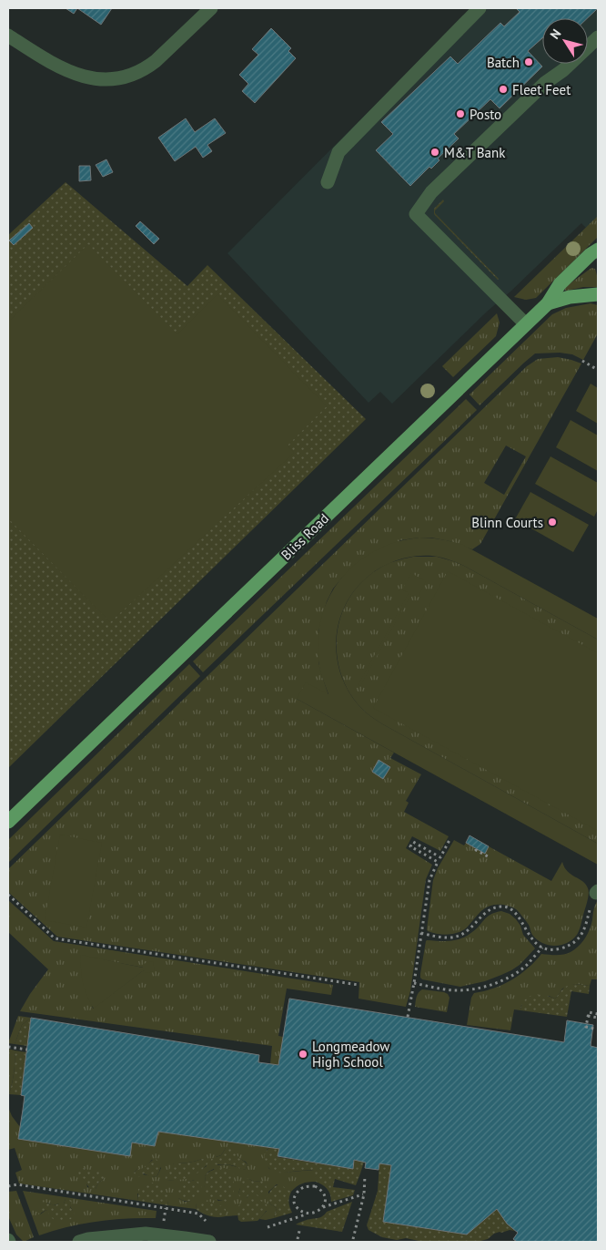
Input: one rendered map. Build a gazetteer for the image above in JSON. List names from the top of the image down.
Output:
{
  "streets": {
    "main road": ["Bliss Road"]
  },
  "places": [
    "Batch",
    "Fleet Feet",
    "Posto",
    "M&T Bank",
    "Blinn Courts",
    "Longmeadow High School"
  ],
  "north": "top left"
}
